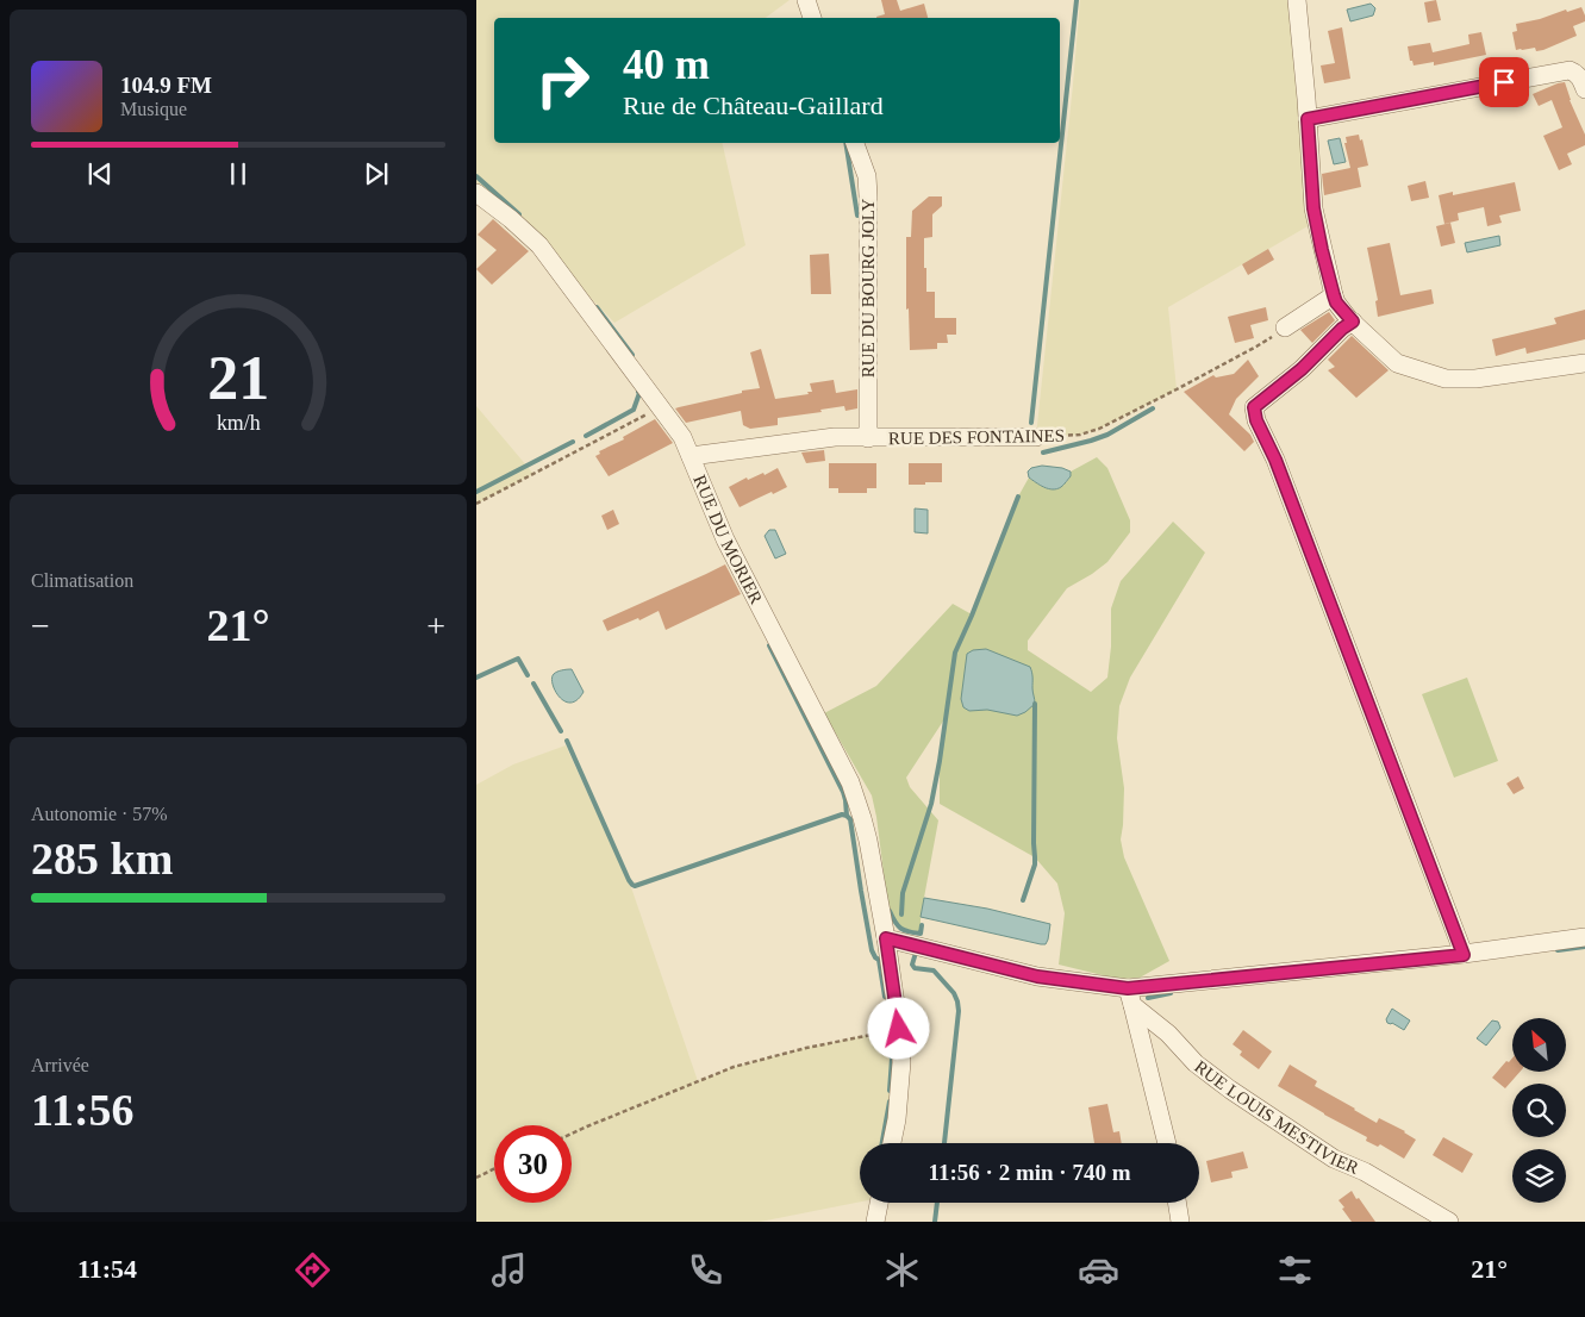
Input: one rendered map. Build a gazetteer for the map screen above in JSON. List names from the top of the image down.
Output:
{
  "streets": {
    "street": [
      "RUE DU BOURG JOLY",
      "RUE DES FONTAINES",
      "RUE DU MORIER",
      "RUE LOUIS MESTIVIER"
    ]
  },
  "crossings": [
    ["RUE DU BOURG JOLY", "RUE DES FONTAINES"],
    ["RUE DES FONTAINES", "RUE DU MORIER"]
  ],
  "north": "top left",
  "page": {
    "turn": ["40 m", "Rue de Château-Gaillard"],
    "song": ["104.9 FM", "Musique"],
    "tile": [
      "Climatisation",
      ["Autonomie · 57%", "285 km"],
      ["Arrivée", "11:56"]
    ],
    "heat": ["−", "21°", "+"],
    "limit": "30",
    "trip": "11:56 · 2 min · 740 m",
    "tabs": ["11:54", "21°"],
    "gauge": ["21", "km/h"]
  }
}
